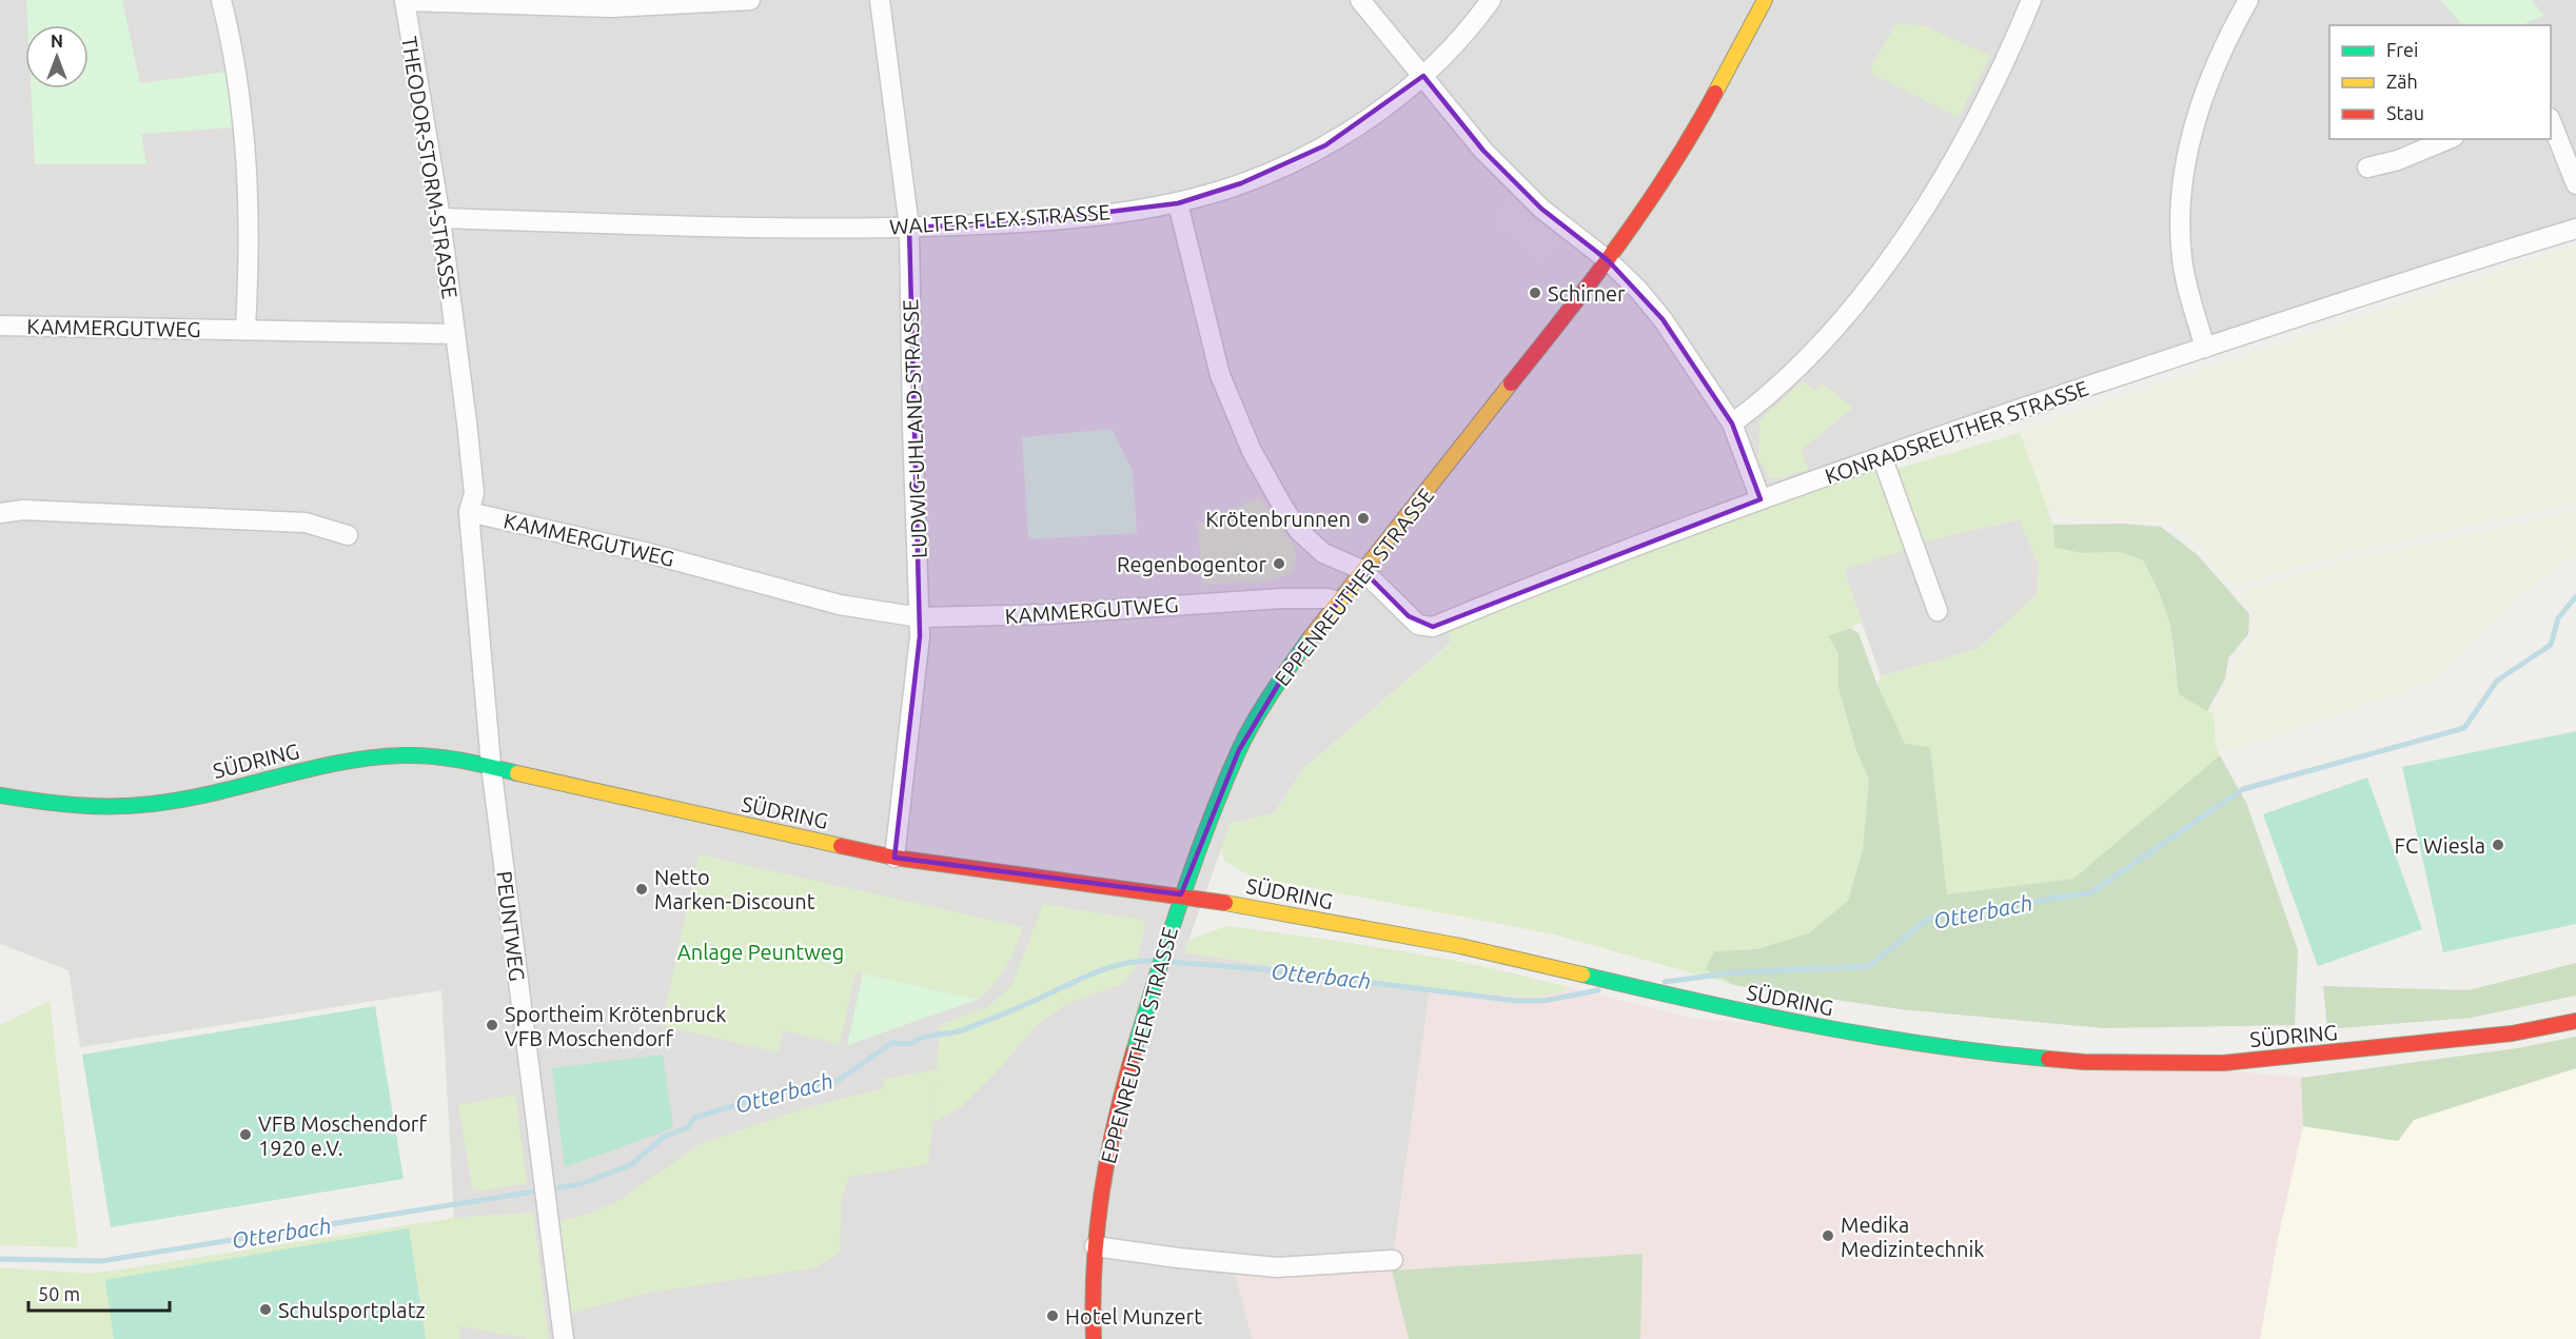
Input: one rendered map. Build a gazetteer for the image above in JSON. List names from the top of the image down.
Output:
{
  "streets": {
    "street": [
      "THEODOR-STORM-STRASSE",
      "WALTER-FLEX-STRASSE",
      "KAMMERGUTWEG",
      "LUDWIG-UHLAND-STRASSE",
      "KONRADSREUTHER STRASSE",
      "EPPENREUTHER STRASSE",
      "SÜDRING",
      "PEUNTWEG"
    ]
  },
  "crossings": [
    ["THEODOR-STORM-STRASSE", "WALTER-FLEX-STRASSE"],
    ["THEODOR-STORM-STRASSE", "KAMMERGUTWEG"],
    ["WALTER-FLEX-STRASSE", "LUDWIG-UHLAND-STRASSE"],
    ["WALTER-FLEX-STRASSE", "KONRADSREUTHER STRASSE"],
    ["KAMMERGUTWEG", "LUDWIG-UHLAND-STRASSE"],
    ["KAMMERGUTWEG", "EPPENREUTHER STRASSE"],
    ["KAMMERGUTWEG", "PEUNTWEG"],
    ["LUDWIG-UHLAND-STRASSE", "SÜDRING"],
    ["KONRADSREUTHER STRASSE", "EPPENREUTHER STRASSE"],
    ["EPPENREUTHER STRASSE", "SÜDRING"],
    ["SÜDRING", "PEUNTWEG"]
  ],
  "water": ["Otterbach"],
  "parks": ["Anlage Peuntweg"],
  "places": [
    "Schirner",
    "Krötenbrunnen",
    "Regenbogentor",
    "FC Wiesla",
    "Netto Marken-Discount",
    "Sportheim Krötenbruck VFB Moschendorf",
    "VFB Moschendorf 1920 e.V.",
    "Medika Medizintechnik",
    "Schulsportplatz",
    "Hotel Munzert"
  ],
  "legend": ["Frei", "Zäh", "Stau"],
  "scale_bar": "50 m",
  "north": "top"
}
